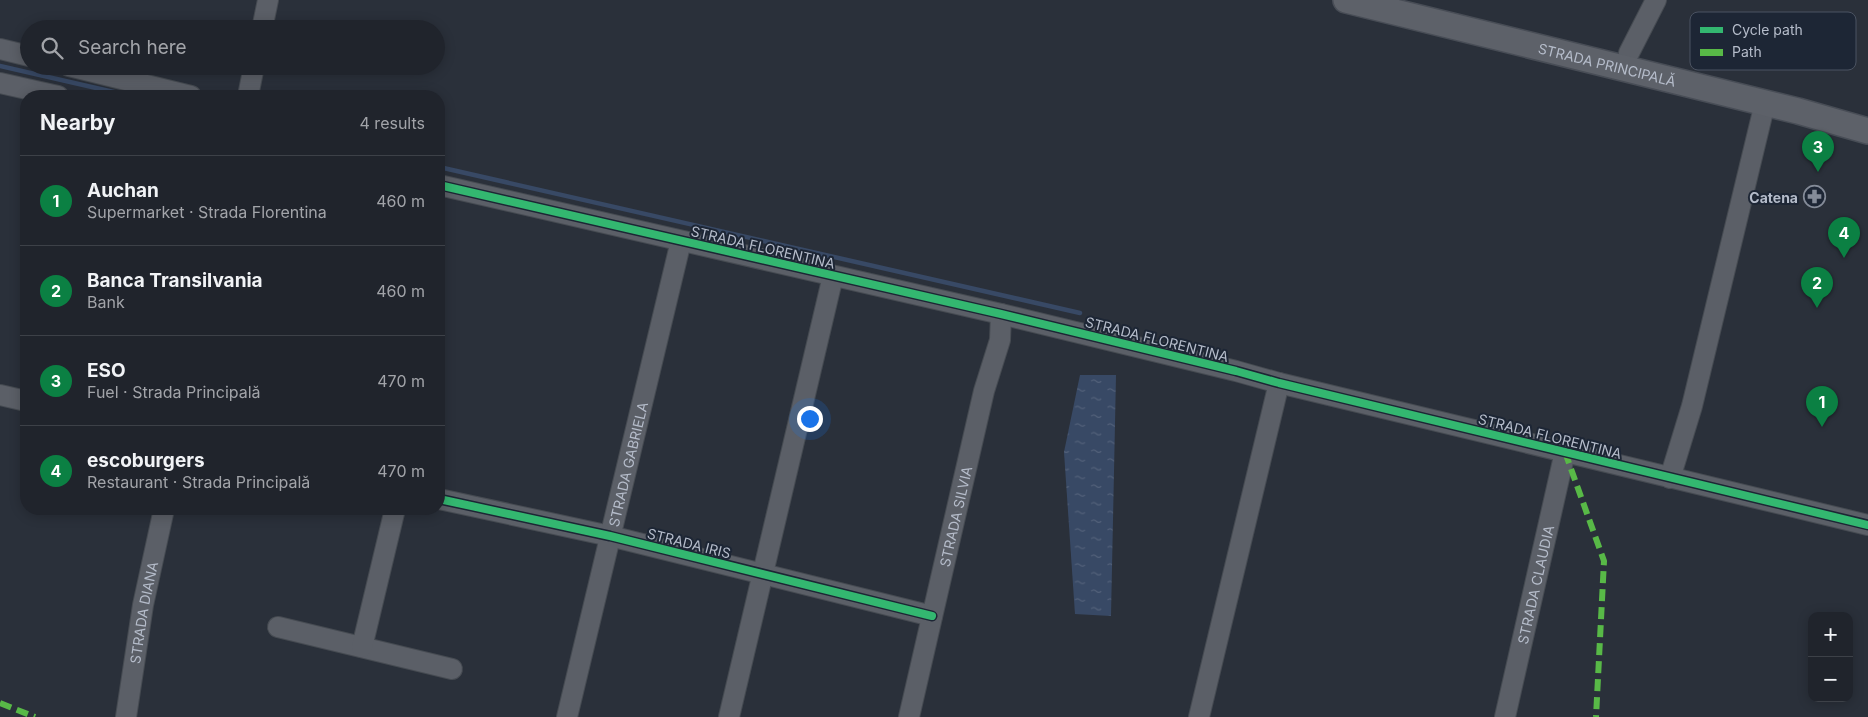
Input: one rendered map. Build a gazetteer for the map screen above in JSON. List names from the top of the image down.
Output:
{
  "streets": {
    "main road": ["STRADA PRINCIPALĂ"],
    "street": [
      "STRADA FLORENTINA",
      "STRADA GABRIELA",
      "STRADA SILVIA",
      "STRADA IRIS",
      "STRADA CLAUDIA",
      "STRADA DIANA"
    ]
  },
  "crossings": [
    ["STRADA FLORENTINA", "STRADA GABRIELA"],
    ["STRADA FLORENTINA", "STRADA SILVIA"],
    ["STRADA FLORENTINA", "STRADA CLAUDIA"],
    ["STRADA GABRIELA", "STRADA IRIS"],
    ["STRADA SILVIA", "STRADA IRIS"]
  ],
  "places": {
    "pharmacy": ["Catena"]
  },
  "legend": ["Cycle path", "Path"],
  "page": {
    "search": "Search here",
    "heading": ["Nearby", "4 results"],
    "pins": [
      "3",
      "4",
      "2",
      "1"
    ],
    "list": [
      {
        "mark": "1",
        "name": "Auchan",
        "note": "Supermarket · Strada Florentina",
        "value": "460 m"
      },
      {
        "mark": "2",
        "name": "Banca Transilvania",
        "note": "Bank",
        "value": "460 m"
      },
      {
        "mark": "3",
        "name": "ESO",
        "note": "Fuel · Strada Principală",
        "value": "470 m"
      },
      {
        "mark": "4",
        "name": "escoburgers",
        "note": "Restaurant · Strada Principală",
        "value": "470 m"
      }
    ],
    "map_buttons": ["+", "−"]
  }
}
